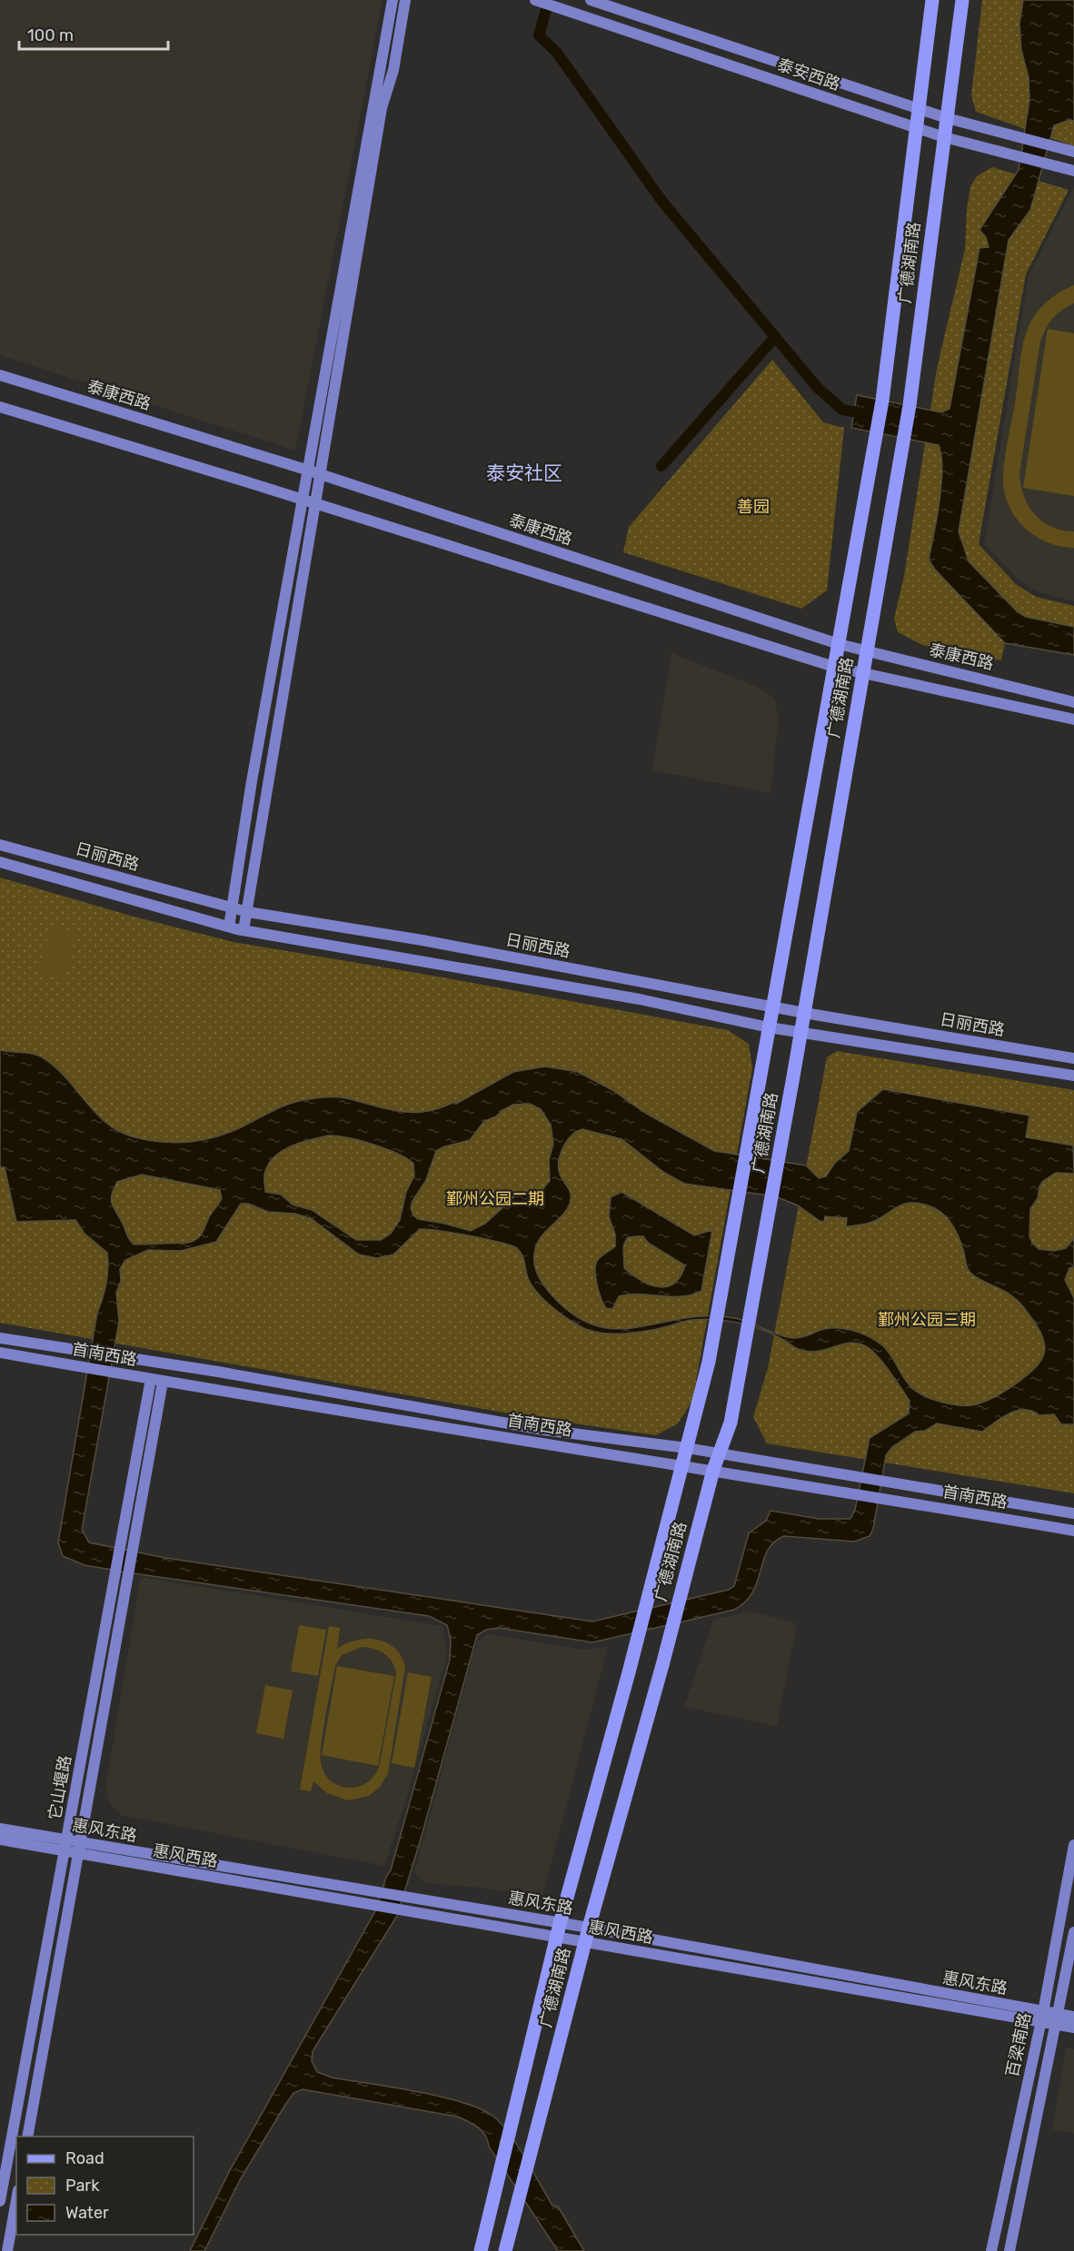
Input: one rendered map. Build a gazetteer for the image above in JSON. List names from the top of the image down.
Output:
{
  "streets": {
    "main road": ["广德湖南路"],
    "street": [
      "泰安西路",
      "泰康西路",
      "日丽西路",
      "首南西路",
      "它山堰路",
      "惠风东路",
      "惠风西路",
      "百梁南路"
    ]
  },
  "crossings": [
    ["泰安西路", "广德湖南路"],
    ["广德湖南路", "泰康西路"],
    ["广德湖南路", "日丽西路"],
    ["广德湖南路", "首南西路"],
    ["广德湖南路", "惠风东路"],
    ["广德湖南路", "惠风西路"],
    ["首南西路", "它山堰路"],
    ["它山堰路", "惠风东路"],
    ["它山堰路", "惠风西路"],
    ["惠风东路", "惠风西路"],
    ["惠风东路", "百梁南路"],
    ["惠风西路", "百梁南路"]
  ],
  "districts": ["泰安社区"],
  "parks": ["善园", "鄞州公园二期", "鄞州公园三期"],
  "legend": ["Road", "Park", "Water"],
  "scale_bar": "100 m"
}
